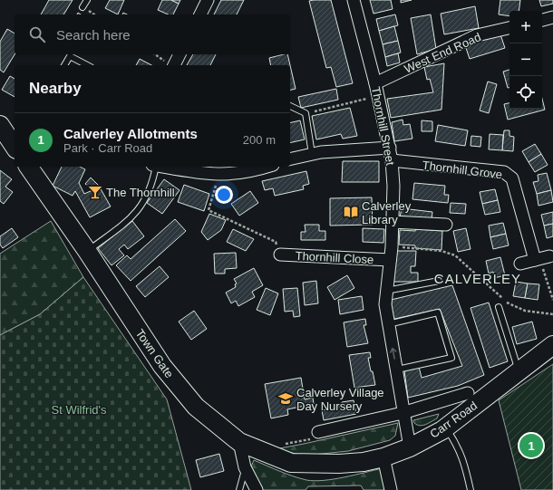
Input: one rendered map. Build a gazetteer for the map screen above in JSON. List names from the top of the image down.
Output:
{
  "streets": {
    "main road": ["Town Gate", "Carr Road"],
    "street": [
      "West End Road",
      "Thornhill Street",
      "Thornhill Grove",
      "Thornhill Close"
    ]
  },
  "crossings": [
    ["West End Road", "Thornhill Street"],
    ["Thornhill Street", "Thornhill Grove"],
    ["Thornhill Street", "Thornhill Close"],
    ["Thornhill Street", "Carr Road"],
    ["Town Gate", "Carr Road"]
  ],
  "districts": ["CALVERLEY"],
  "parks": ["St Wilfrid's"],
  "places": {
    "bar": ["The Thornhill"],
    "library": ["Calverley Library"],
    "school or university": ["Calverley Village Day Nursery"]
  },
  "page": {
    "map_buttons": ["+", "−"],
    "search": "Search here",
    "heading": "Nearby",
    "list": [
      {
        "mark": "1",
        "name": "Calverley Allotments",
        "note": "Park · Carr Road",
        "value": "200 m"
      }
    ],
    "pins": "1"
  }
}
